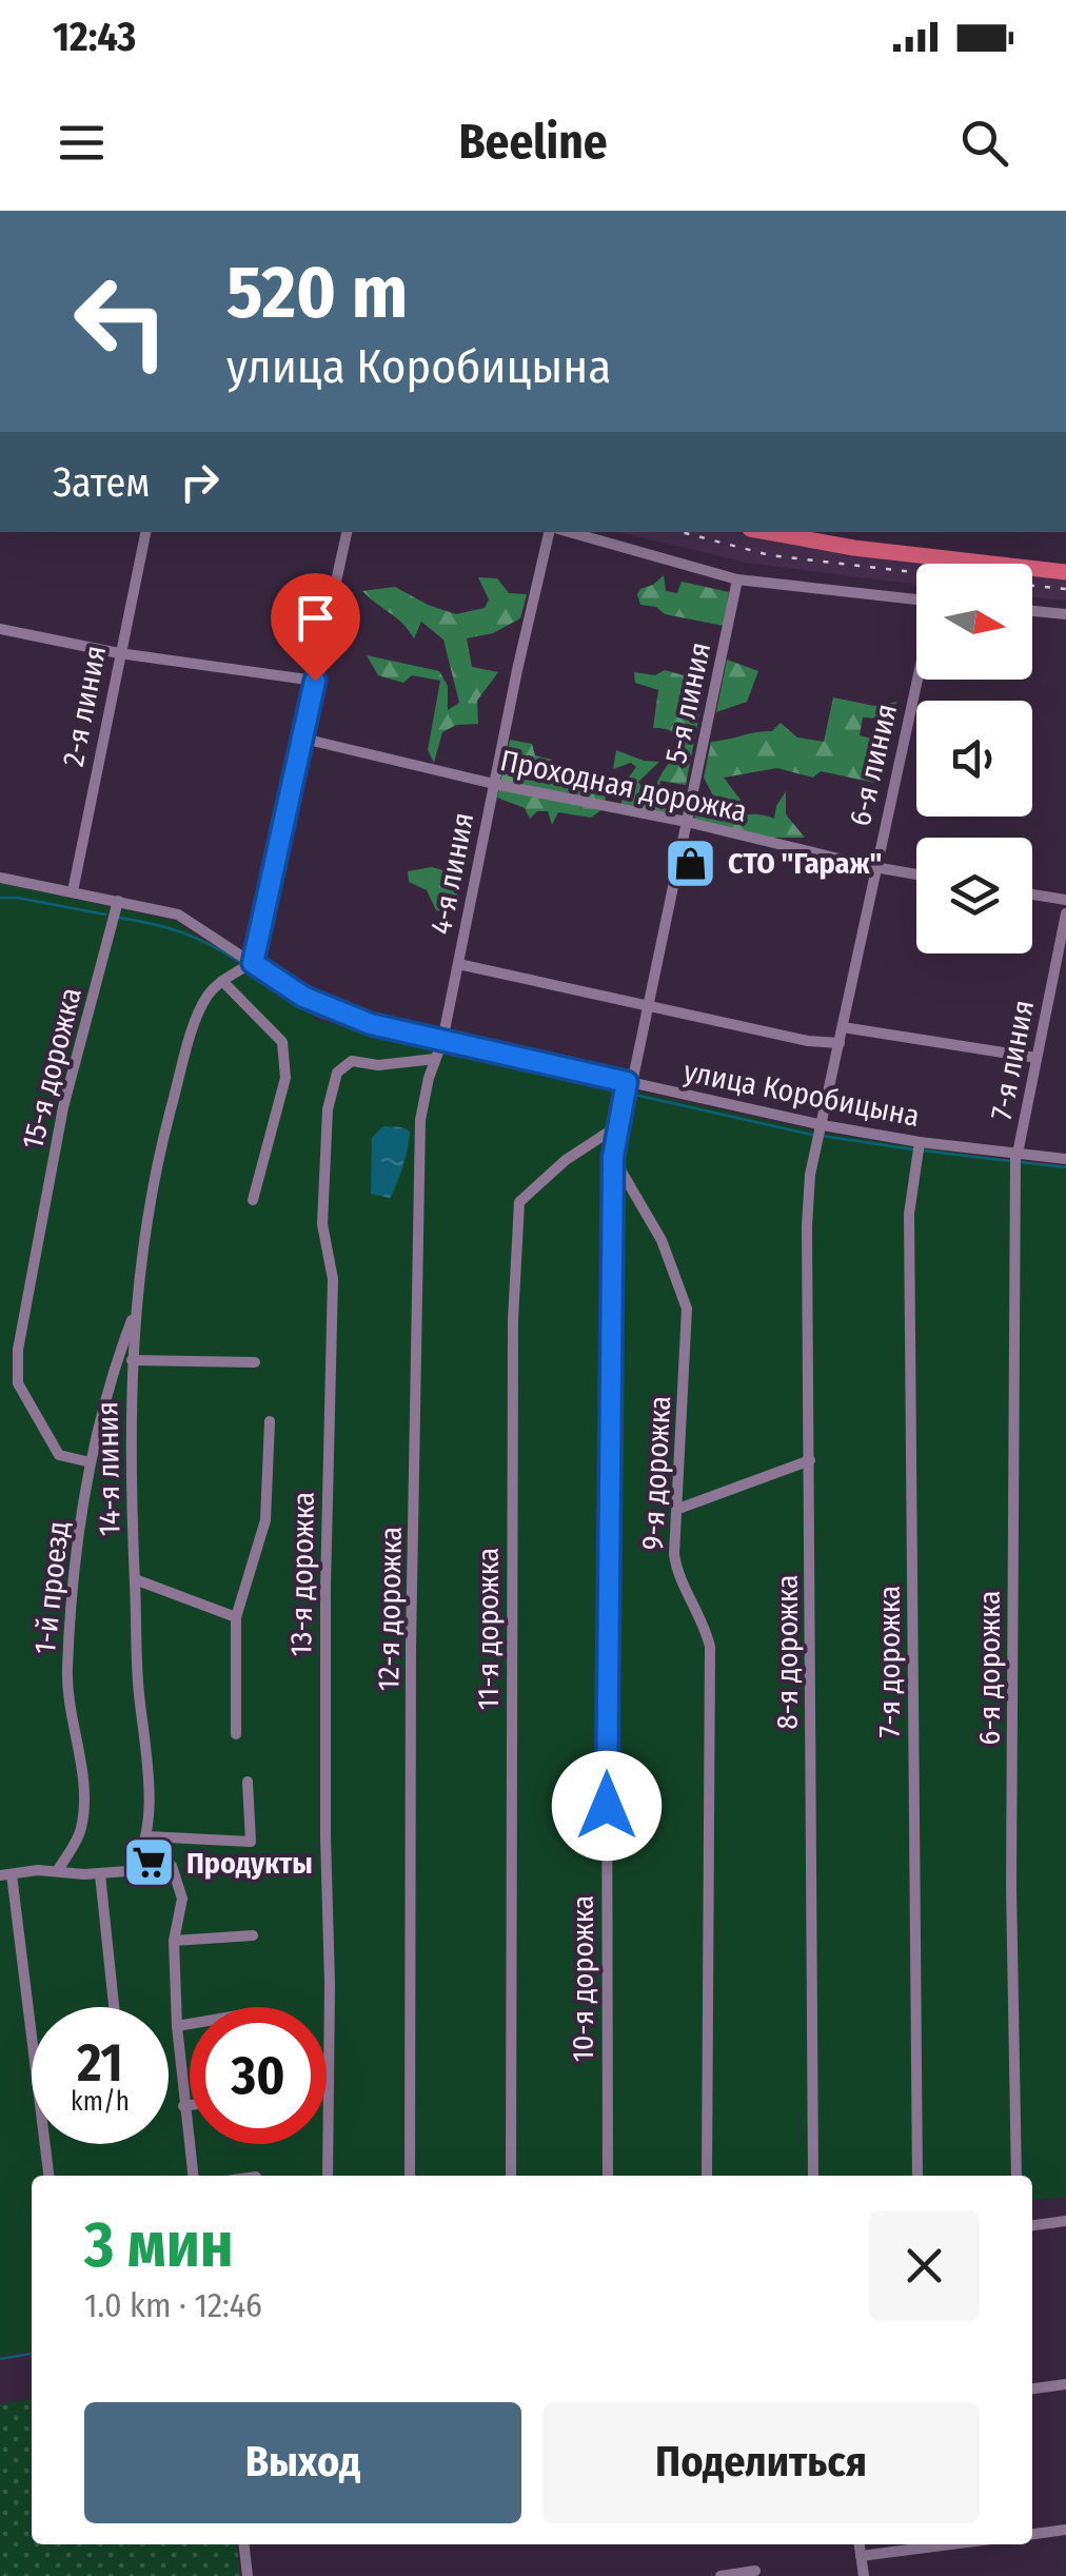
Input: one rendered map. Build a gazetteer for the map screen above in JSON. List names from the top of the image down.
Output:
{
  "streets": {
    "street": [
      "5-я линия",
      "2-я линия",
      "6-я линия",
      "Проходная дорожка",
      "4-я линия",
      "7-я линия",
      "15-я дорожка",
      "улица Коробицына",
      "14-я линия",
      "9-я дорожка",
      "13-я дорожка",
      "1-й проезд",
      "12-я дорожка",
      "11-я дорожка",
      "8-я дорожка",
      "7-я дорожка",
      "6-я дорожка",
      "10-я дорожка"
    ]
  },
  "crossings": [
    ["5-я линия", "Проходная дорожка"],
    ["5-я линия", "улица Коробицына"],
    ["5-я линия", "10-я дорожка"],
    ["2-я линия", "улица Коробицына"],
    ["6-я линия", "Проходная дорожка"],
    ["6-я линия", "улица Коробицына"],
    ["6-я линия", "8-я дорожка"],
    ["Проходная дорожка", "4-я линия"],
    ["4-я линия", "улица Коробицына"],
    ["4-я линия", "12-я дорожка"],
    ["7-я линия", "улица Коробицына"],
    ["7-я линия", "6-я дорожка"],
    ["15-я дорожка", "улица Коробицына"],
    ["15-я дорожка", "1-й проезд"],
    ["улица Коробицына", "14-я линия"],
    ["улица Коробицына", "12-я дорожка"],
    ["улица Коробицына", "8-я дорожка"],
    ["улица Коробицына", "7-я дорожка"],
    ["улица Коробицына", "6-я дорожка"],
    ["улица Коробицына", "10-я дорожка"],
    ["14-я линия", "1-й проезд"],
    ["9-я дорожка", "10-я дорожка"],
    ["13-я дорожка", "12-я дорожка"],
    ["11-я дорожка", "10-я дорожка"]
  ],
  "places": {
    "shop": ["СТО \"Гараж\""],
    "supermarket": ["Продукты"]
  },
  "north": "right",
  "page": {
    "status": "12:43",
    "header": "Beeline",
    "turn": ["520 m", "улица Коробицына"],
    "then": "Затем",
    "speed": "21 km/h",
    "limit": "30",
    "heading": ["3 мин", "1.0 km · 12:46"],
    "buttons": ["Выход", "Поделиться"]
  }
}
